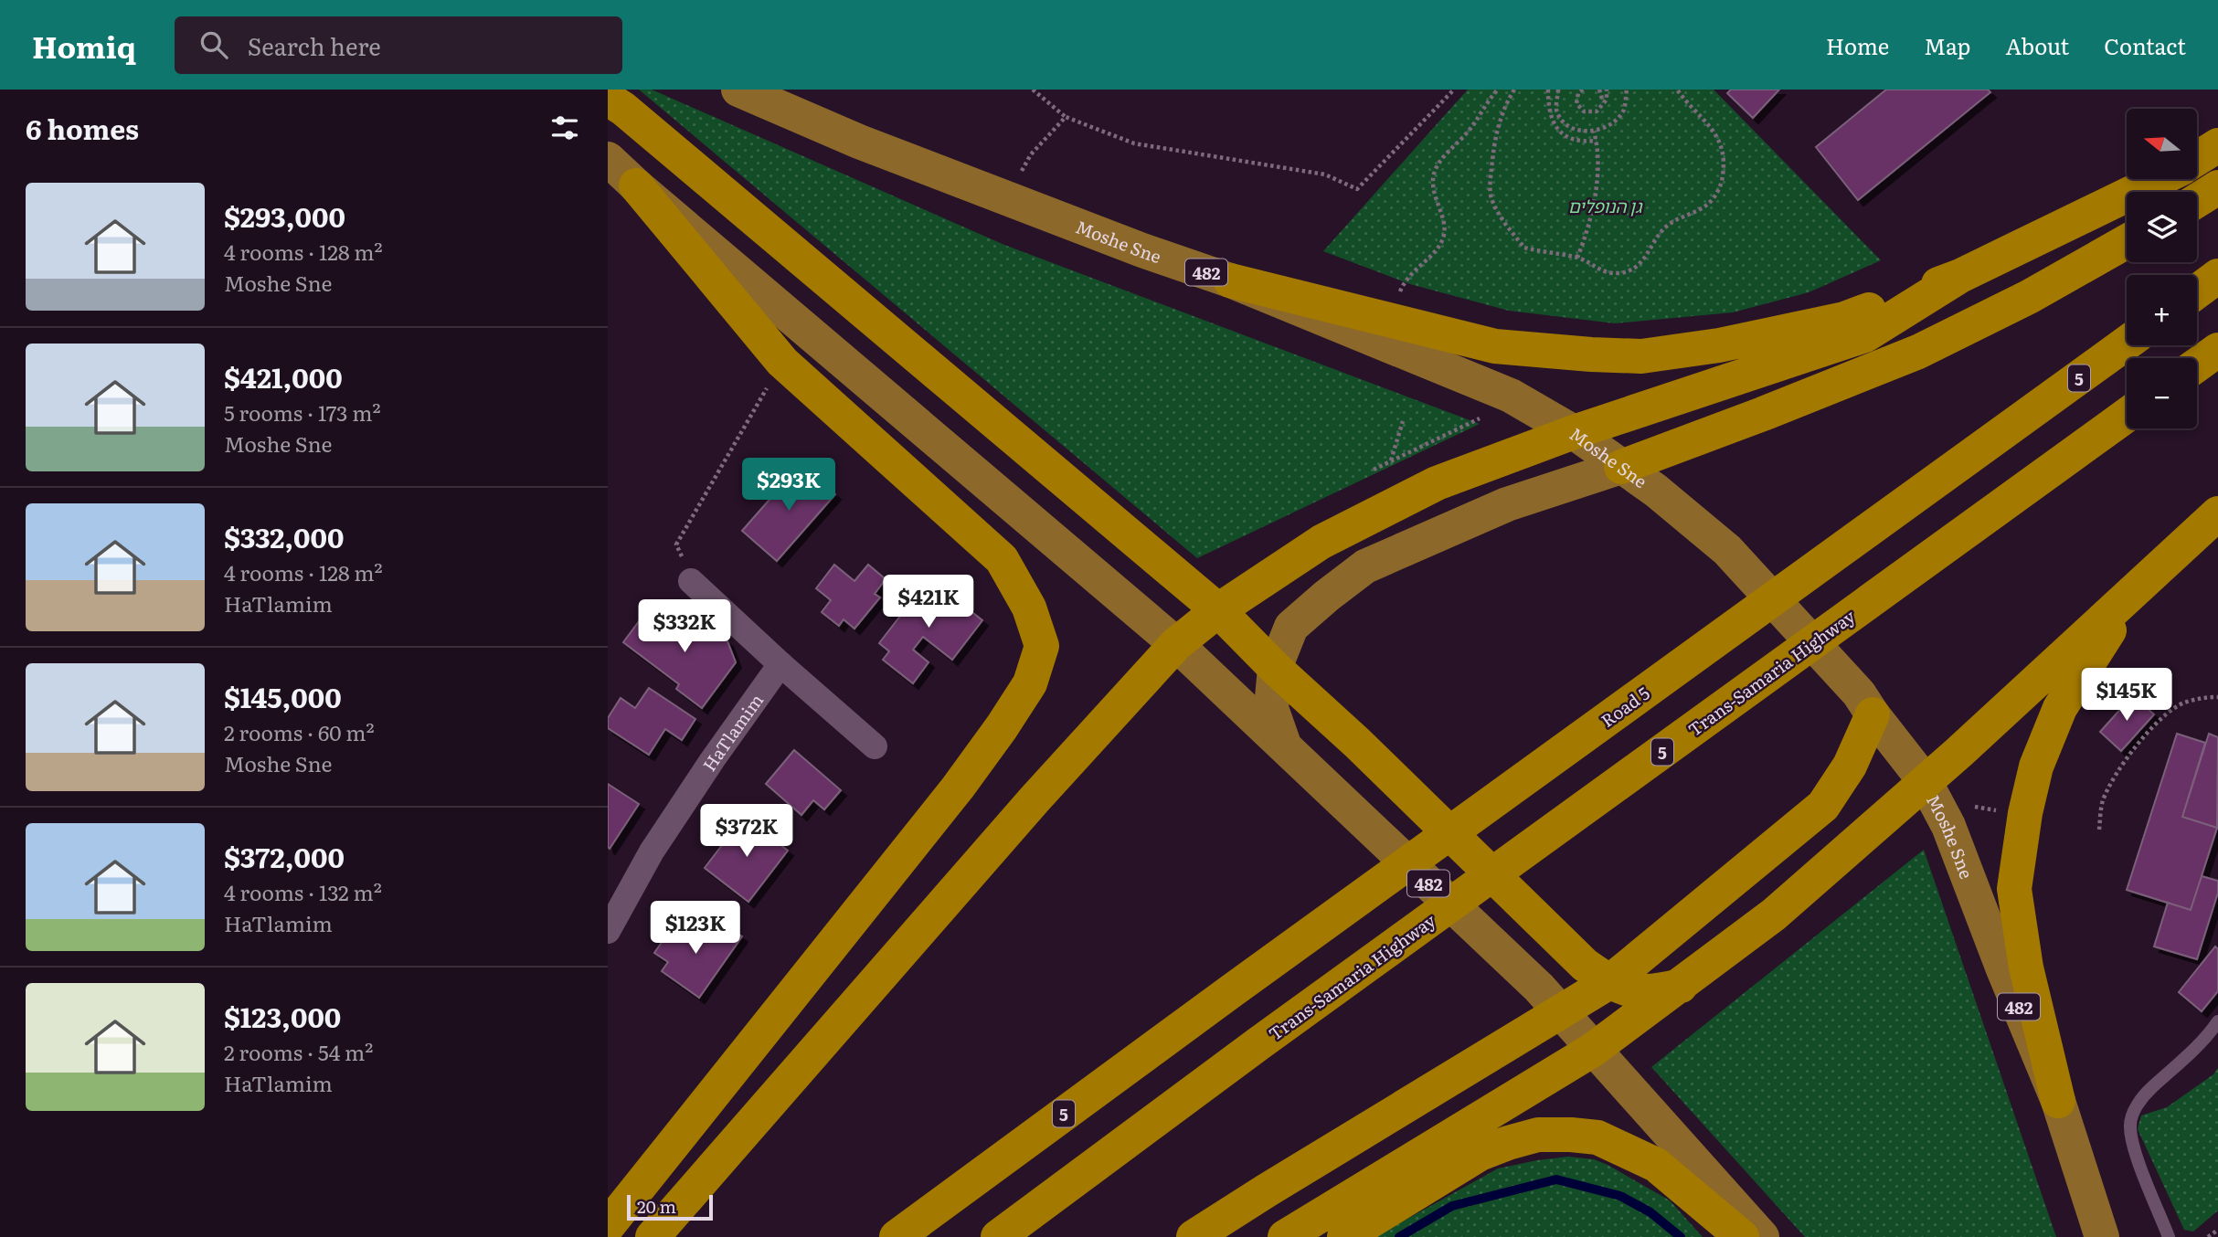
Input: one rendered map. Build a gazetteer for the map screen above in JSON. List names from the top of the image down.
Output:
{
  "streets": {
    "highway": ["5"],
    "main road": ["Moshe Sne", "482"],
    "street": ["HaTlamim"]
  },
  "parks": ["גן הנופלים"],
  "scale_bar": "20 m",
  "north": "left",
  "page": {
    "header": "Homiq",
    "search": "Search here",
    "nav": [
      "Home",
      "Map",
      "About",
      "Contact"
    ],
    "heading": "6 homes",
    "map_buttons": ["+", "−"],
    "list": [
      {
        "name": "$293,000",
        "note": "4 rooms · 128 m² · Moshe Sne"
      },
      {
        "name": "$421,000",
        "note": "5 rooms · 173 m² · Moshe Sne"
      },
      {
        "name": "$332,000",
        "note": "4 rooms · 128 m² · HaTlamim"
      },
      {
        "name": "$145,000",
        "note": "2 rooms · 60 m² · Moshe Sne"
      },
      {
        "name": "$372,000",
        "note": "4 rooms · 132 m² · HaTlamim"
      },
      {
        "name": "$123,000",
        "note": "2 rooms · 54 m² · HaTlamim"
      }
    ],
    "price": [
      "$293K",
      "$421K",
      "$332K",
      "$145K",
      "$372K",
      "$123K"
    ],
    "scale": "20 m"
  }
}
